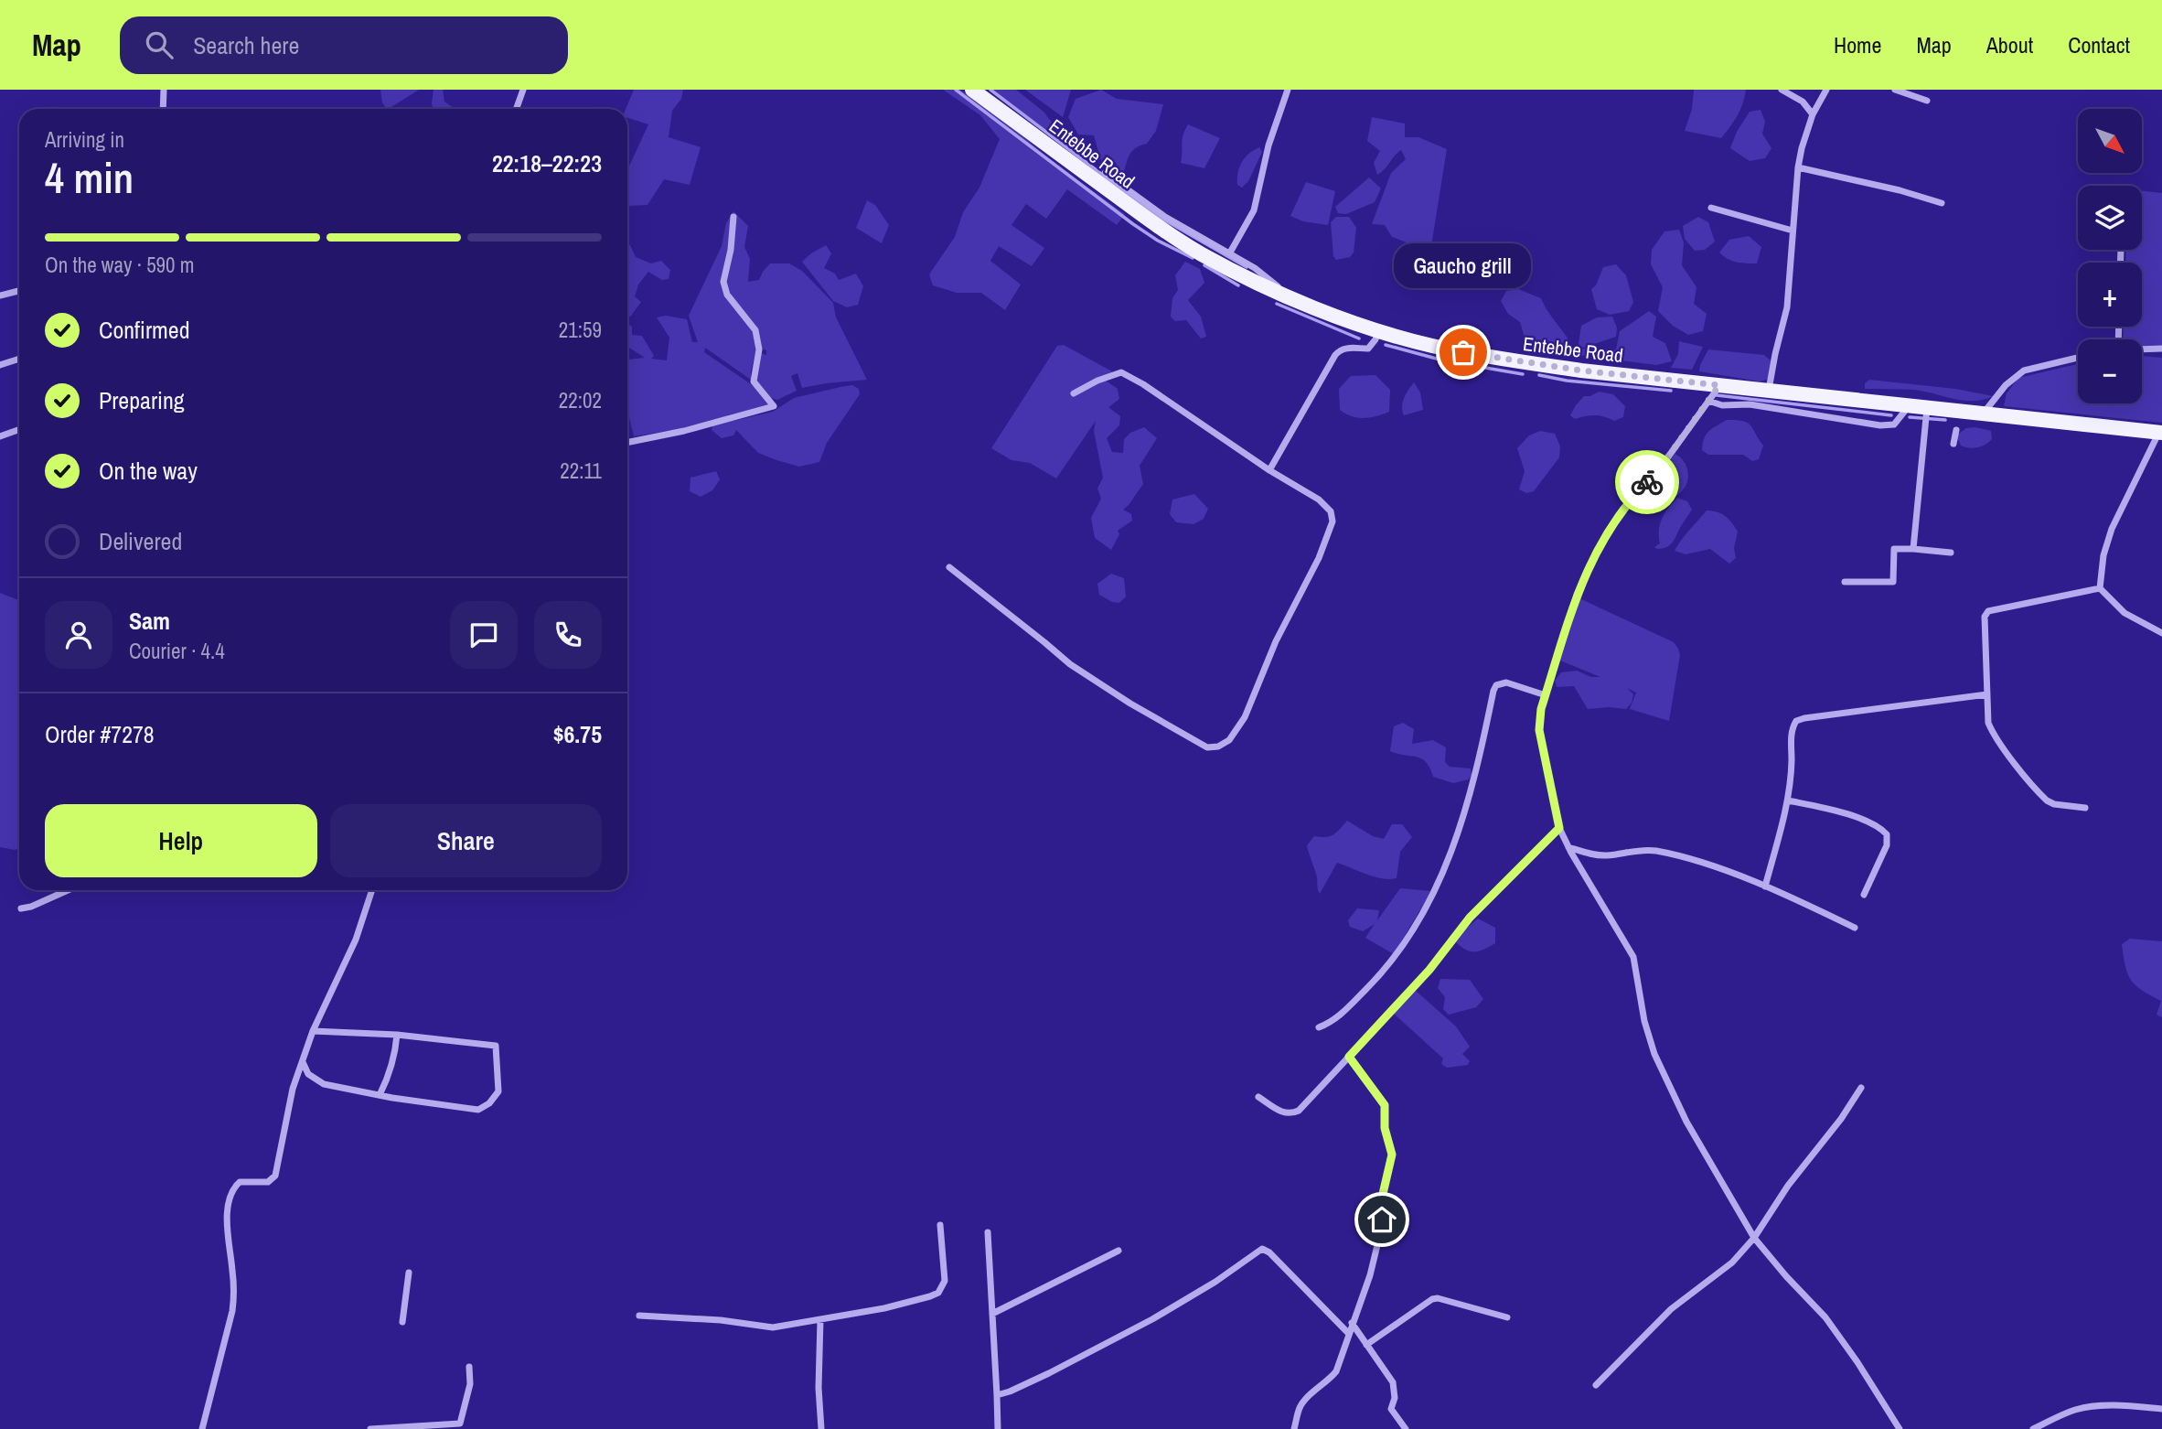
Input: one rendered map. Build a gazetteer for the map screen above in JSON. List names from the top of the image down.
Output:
{
  "streets": {
    "main road": ["Entebbe Road"]
  },
  "places": ["Gaucho grill"],
  "north": "bottom right",
  "page": {
    "header": "Map",
    "search": "Search here",
    "nav": [
      "Home",
      "Map",
      "About",
      "Contact"
    ],
    "map_buttons": ["+", "−"],
    "heading": ["4 min", "Arriving in", "22:18–22:23"],
    "panel": [
      "Sam",
      "Courier · 4.4",
      "Order #7278",
      "$6.75"
    ],
    "bar": "On the way · 590 m",
    "bubble": "Gaucho grill",
    "list": [
      ["Confirmed", "21:59"],
      ["Preparing", "22:02"],
      ["On the way", "22:11"],
      "Delivered"
    ],
    "buttons": ["Help", "Share"]
  }
}
